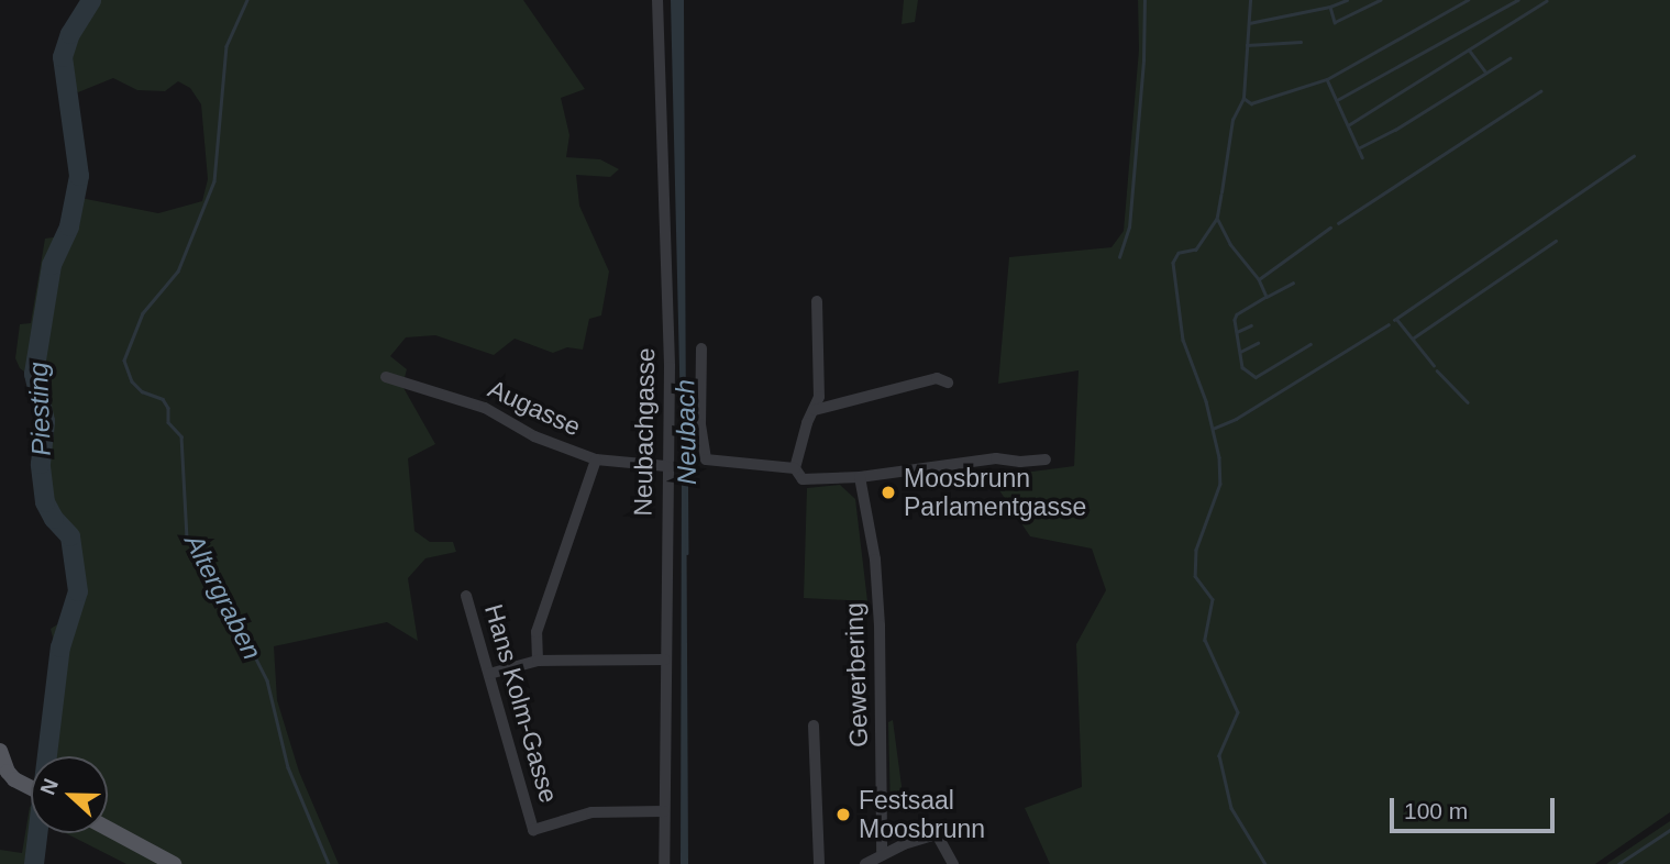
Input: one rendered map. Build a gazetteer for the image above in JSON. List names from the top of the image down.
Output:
{
  "streets": {
    "street": [
      "Augasse",
      "Neubachgasse",
      "Gewerbering",
      "Hans Kolm-Gasse"
    ]
  },
  "crossings": [
    ["Augasse", "Neubachgasse"],
    ["Neubachgasse", "Hans Kolm-Gasse"]
  ],
  "water": ["Piesting", "Neubach", "Altergraben"],
  "places": ["Moosbrunn Parlamentgasse", "Festsaal Moosbrunn"],
  "scale_bar": "100 m",
  "north": "left"
}
